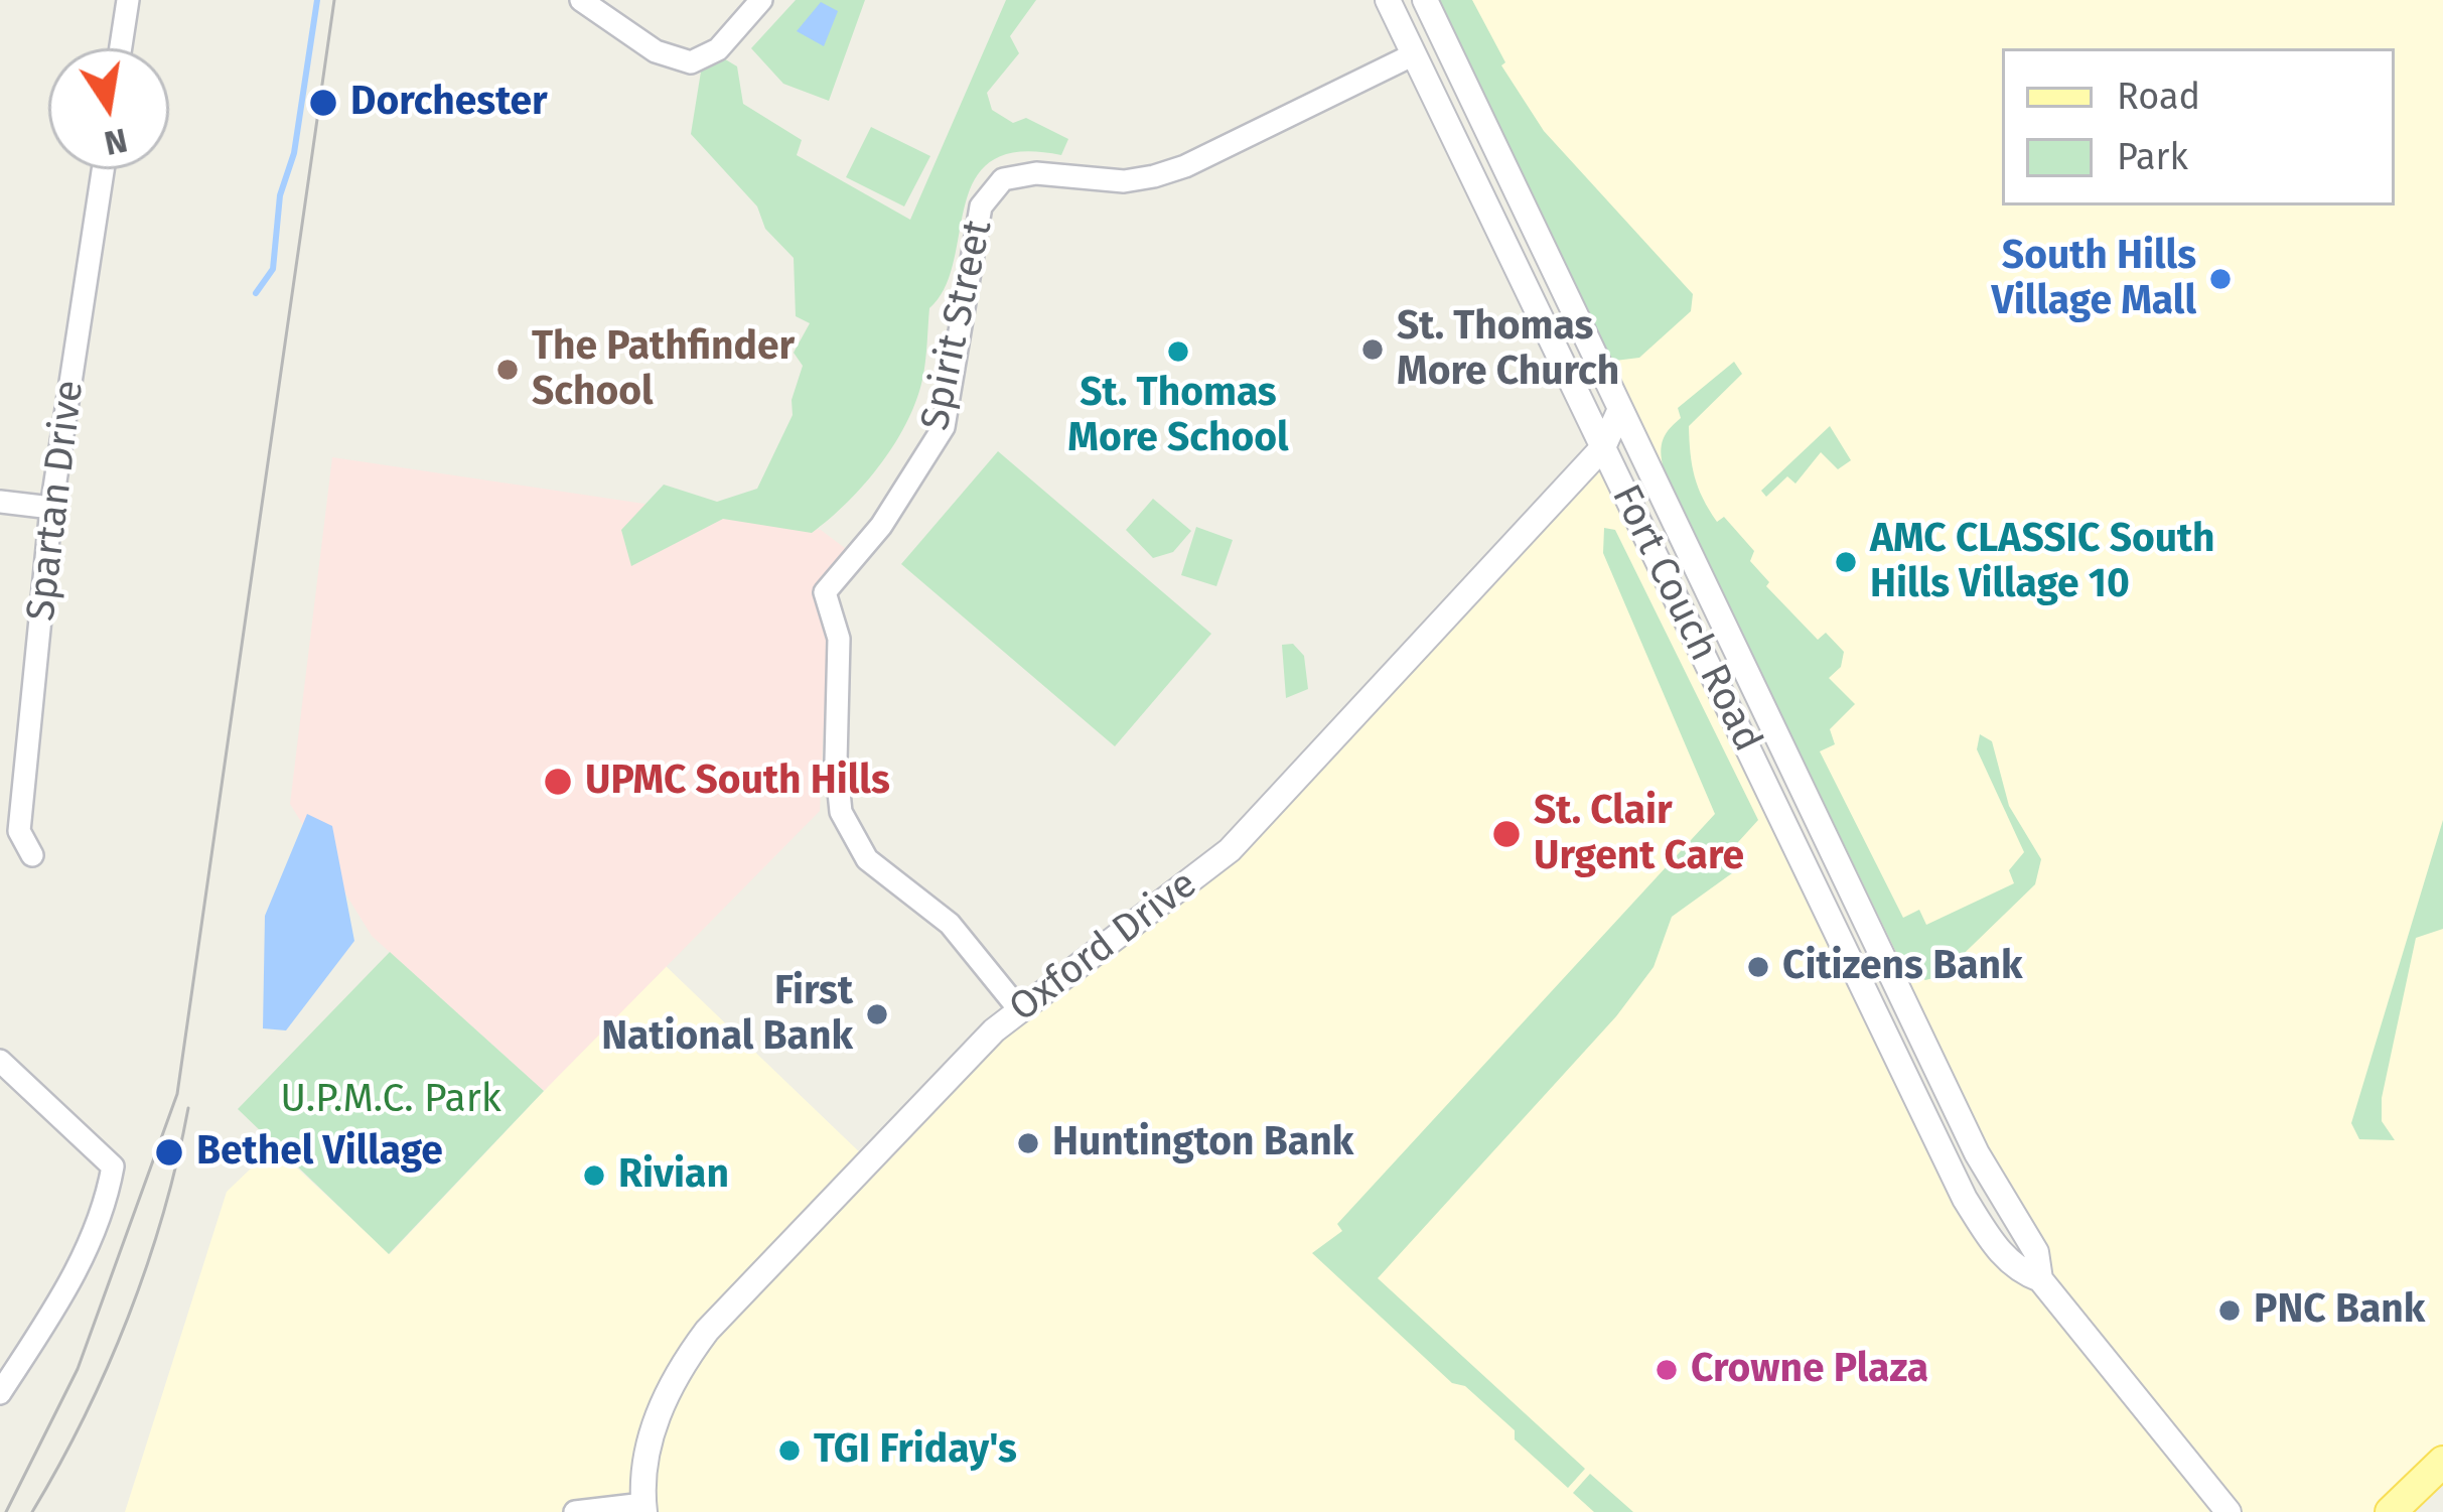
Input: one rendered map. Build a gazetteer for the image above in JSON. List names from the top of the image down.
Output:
{
  "streets": {
    "street": [
      "Spirit Street",
      "Spartan Drive",
      "Fort Couch Road",
      "Oxford Drive"
    ]
  },
  "crossings": [
    ["Spirit Street", "Fort Couch Road"],
    ["Spirit Street", "Oxford Drive"],
    ["Fort Couch Road", "Oxford Drive"]
  ],
  "parks": ["U.P.M.C. Park"],
  "places": [
    "Dorchester",
    "South Hills Village Mall",
    "St. Thomas More Church",
    "St. Thomas More School",
    "The Pathfinder School",
    "AMC CLASSIC South Hills Village 10",
    "UPMC South Hills",
    "St. Clair Urgent Care",
    "Citizens Bank",
    "First National Bank",
    "Huntington Bank",
    "Bethel Village",
    "Rivian",
    "PNC Bank",
    "Crowne Plaza",
    "TGI Friday's"
  ],
  "legend": ["Road", "Park"],
  "north": "bottom"
}
